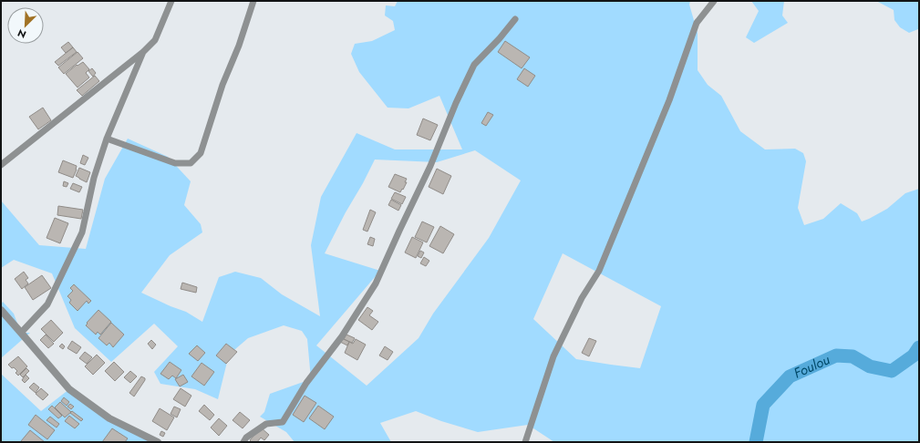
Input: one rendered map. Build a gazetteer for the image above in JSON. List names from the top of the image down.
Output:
{
  "water": ["Foulou"],
  "north": "bottom left"
}
